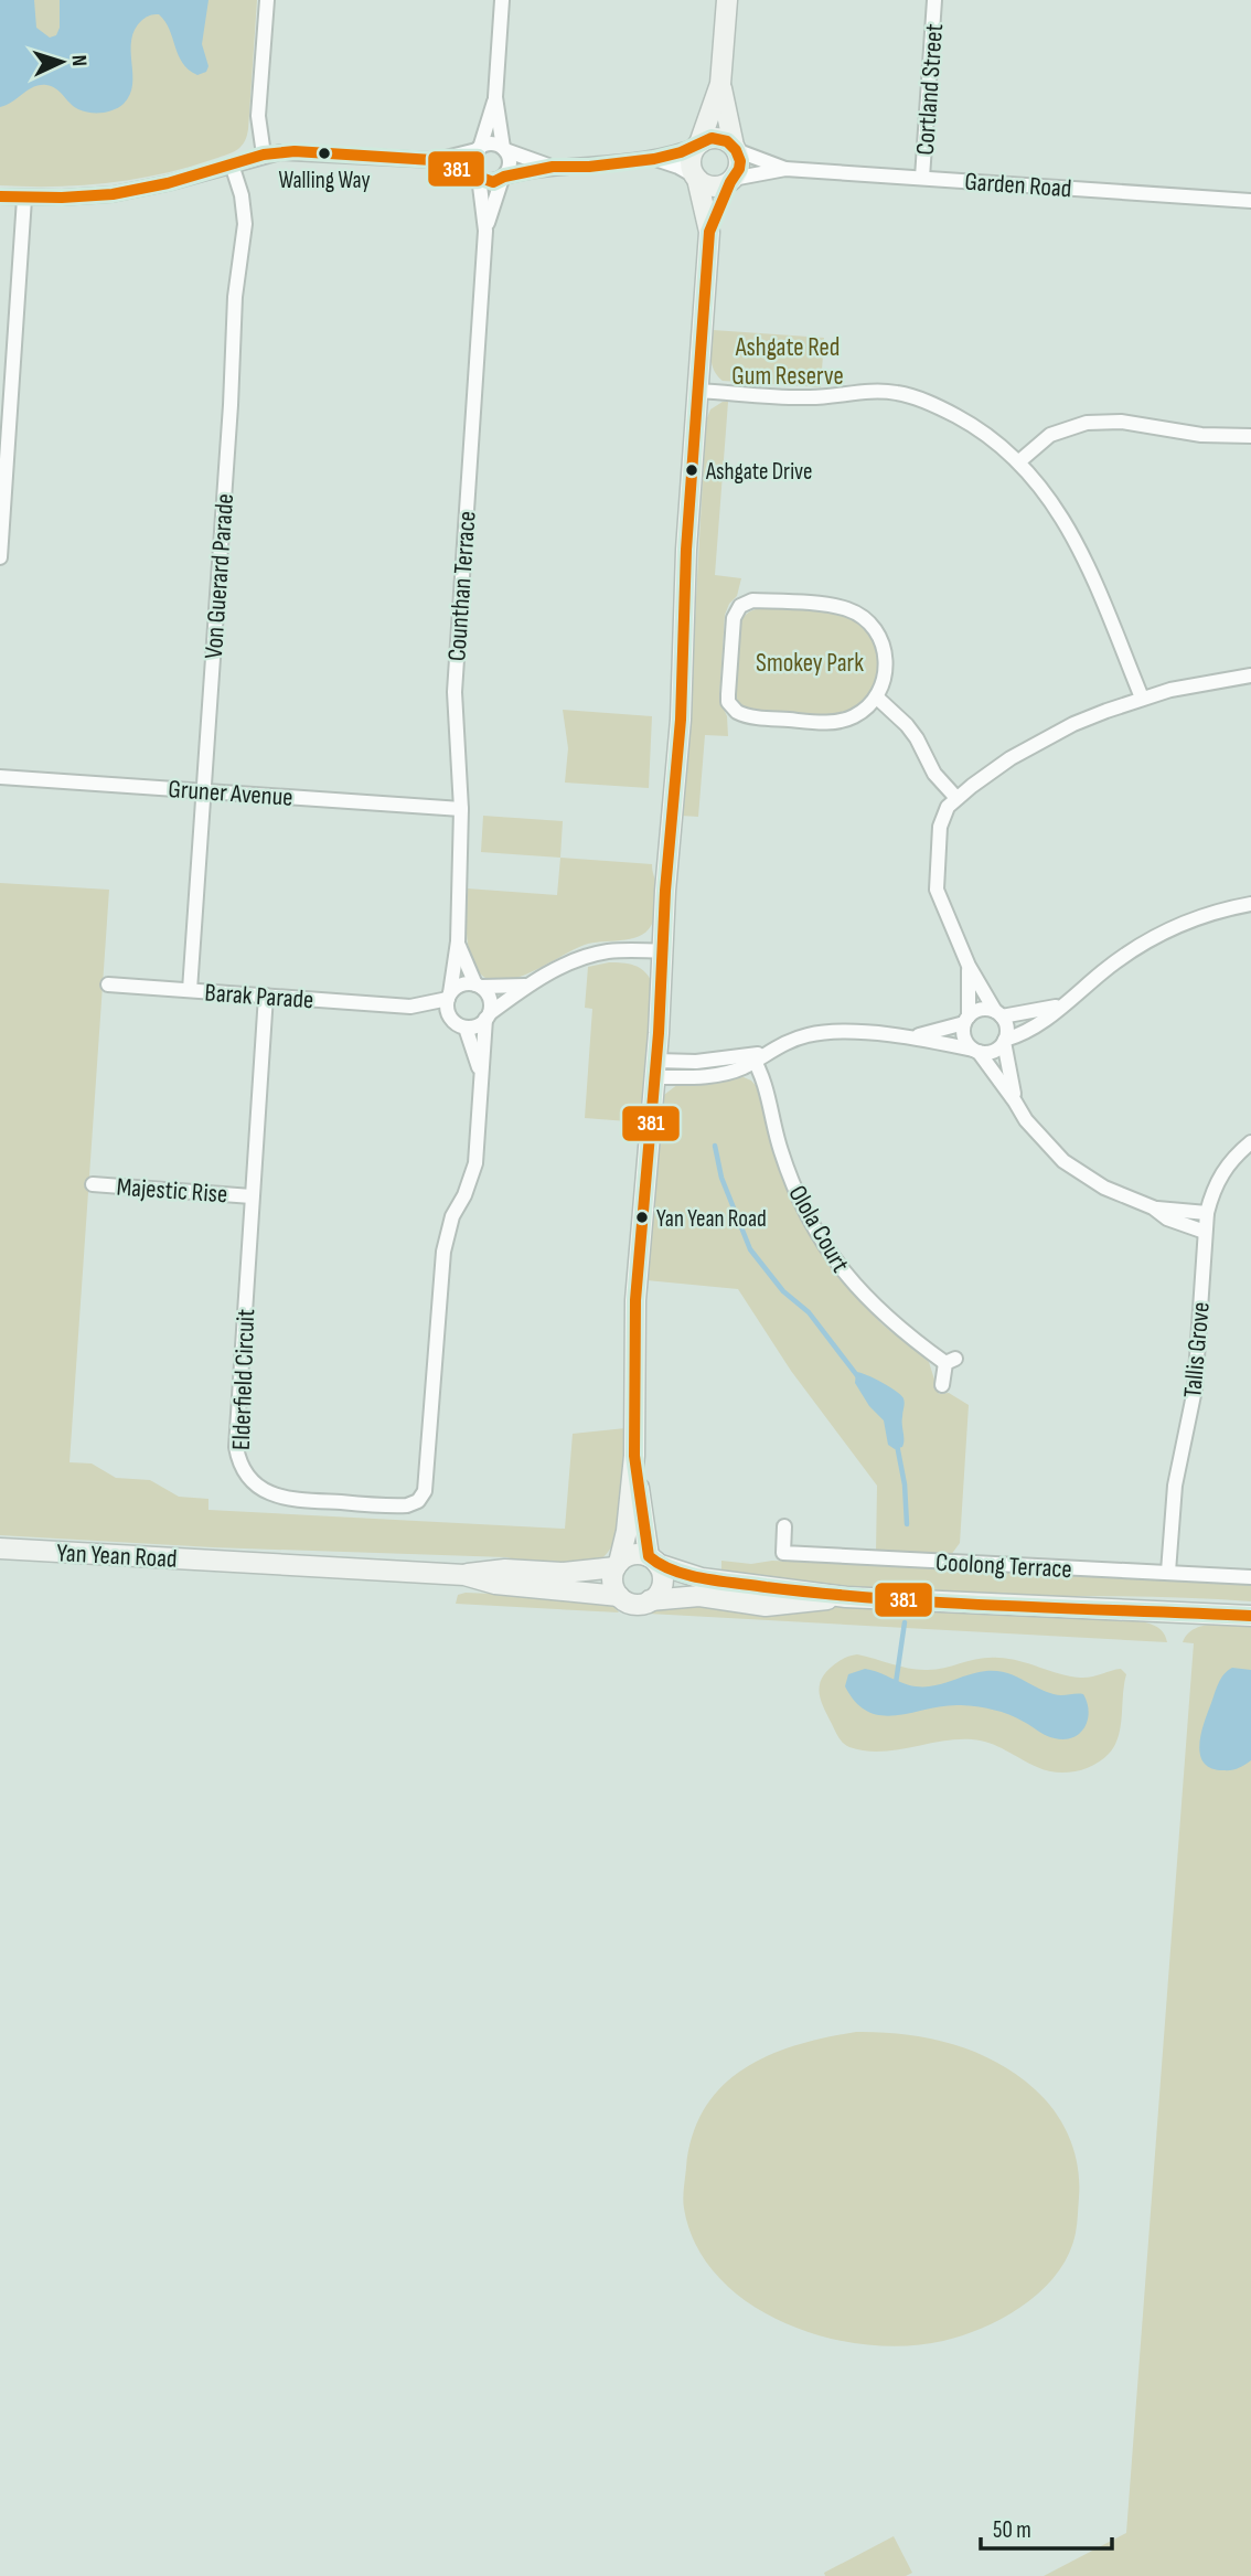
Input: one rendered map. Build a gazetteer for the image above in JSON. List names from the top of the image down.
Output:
{
  "streets": {
    "street": [
      "Cortland Street",
      "Garden Road",
      "Von Guerard Parade",
      "Counthan Terrace",
      "Gruner Avenue",
      "Barak Parade",
      "Majestic Rise",
      "Olola Court",
      "Tallis Grove",
      "Elderfield Circuit",
      "Yan Yean Road",
      "Coolong Terrace"
    ]
  },
  "crossings": [
    ["Cortland Street", "Garden Road"],
    ["Von Guerard Parade", "Gruner Avenue"],
    ["Von Guerard Parade", "Barak Parade"],
    ["Counthan Terrace", "Gruner Avenue"],
    ["Counthan Terrace", "Barak Parade"],
    ["Counthan Terrace", "Elderfield Circuit"],
    ["Barak Parade", "Elderfield Circuit"],
    ["Majestic Rise", "Elderfield Circuit"],
    ["Tallis Grove", "Coolong Terrace"]
  ],
  "parks": ["Ashgate Red Gum Reserve", "Smokey Park"],
  "places": ["Walling Way", "Ashgate Drive", "Yan Yean Road"],
  "lines": ["transit line 381"],
  "scale_bar": "50 m",
  "north": "right"
}
